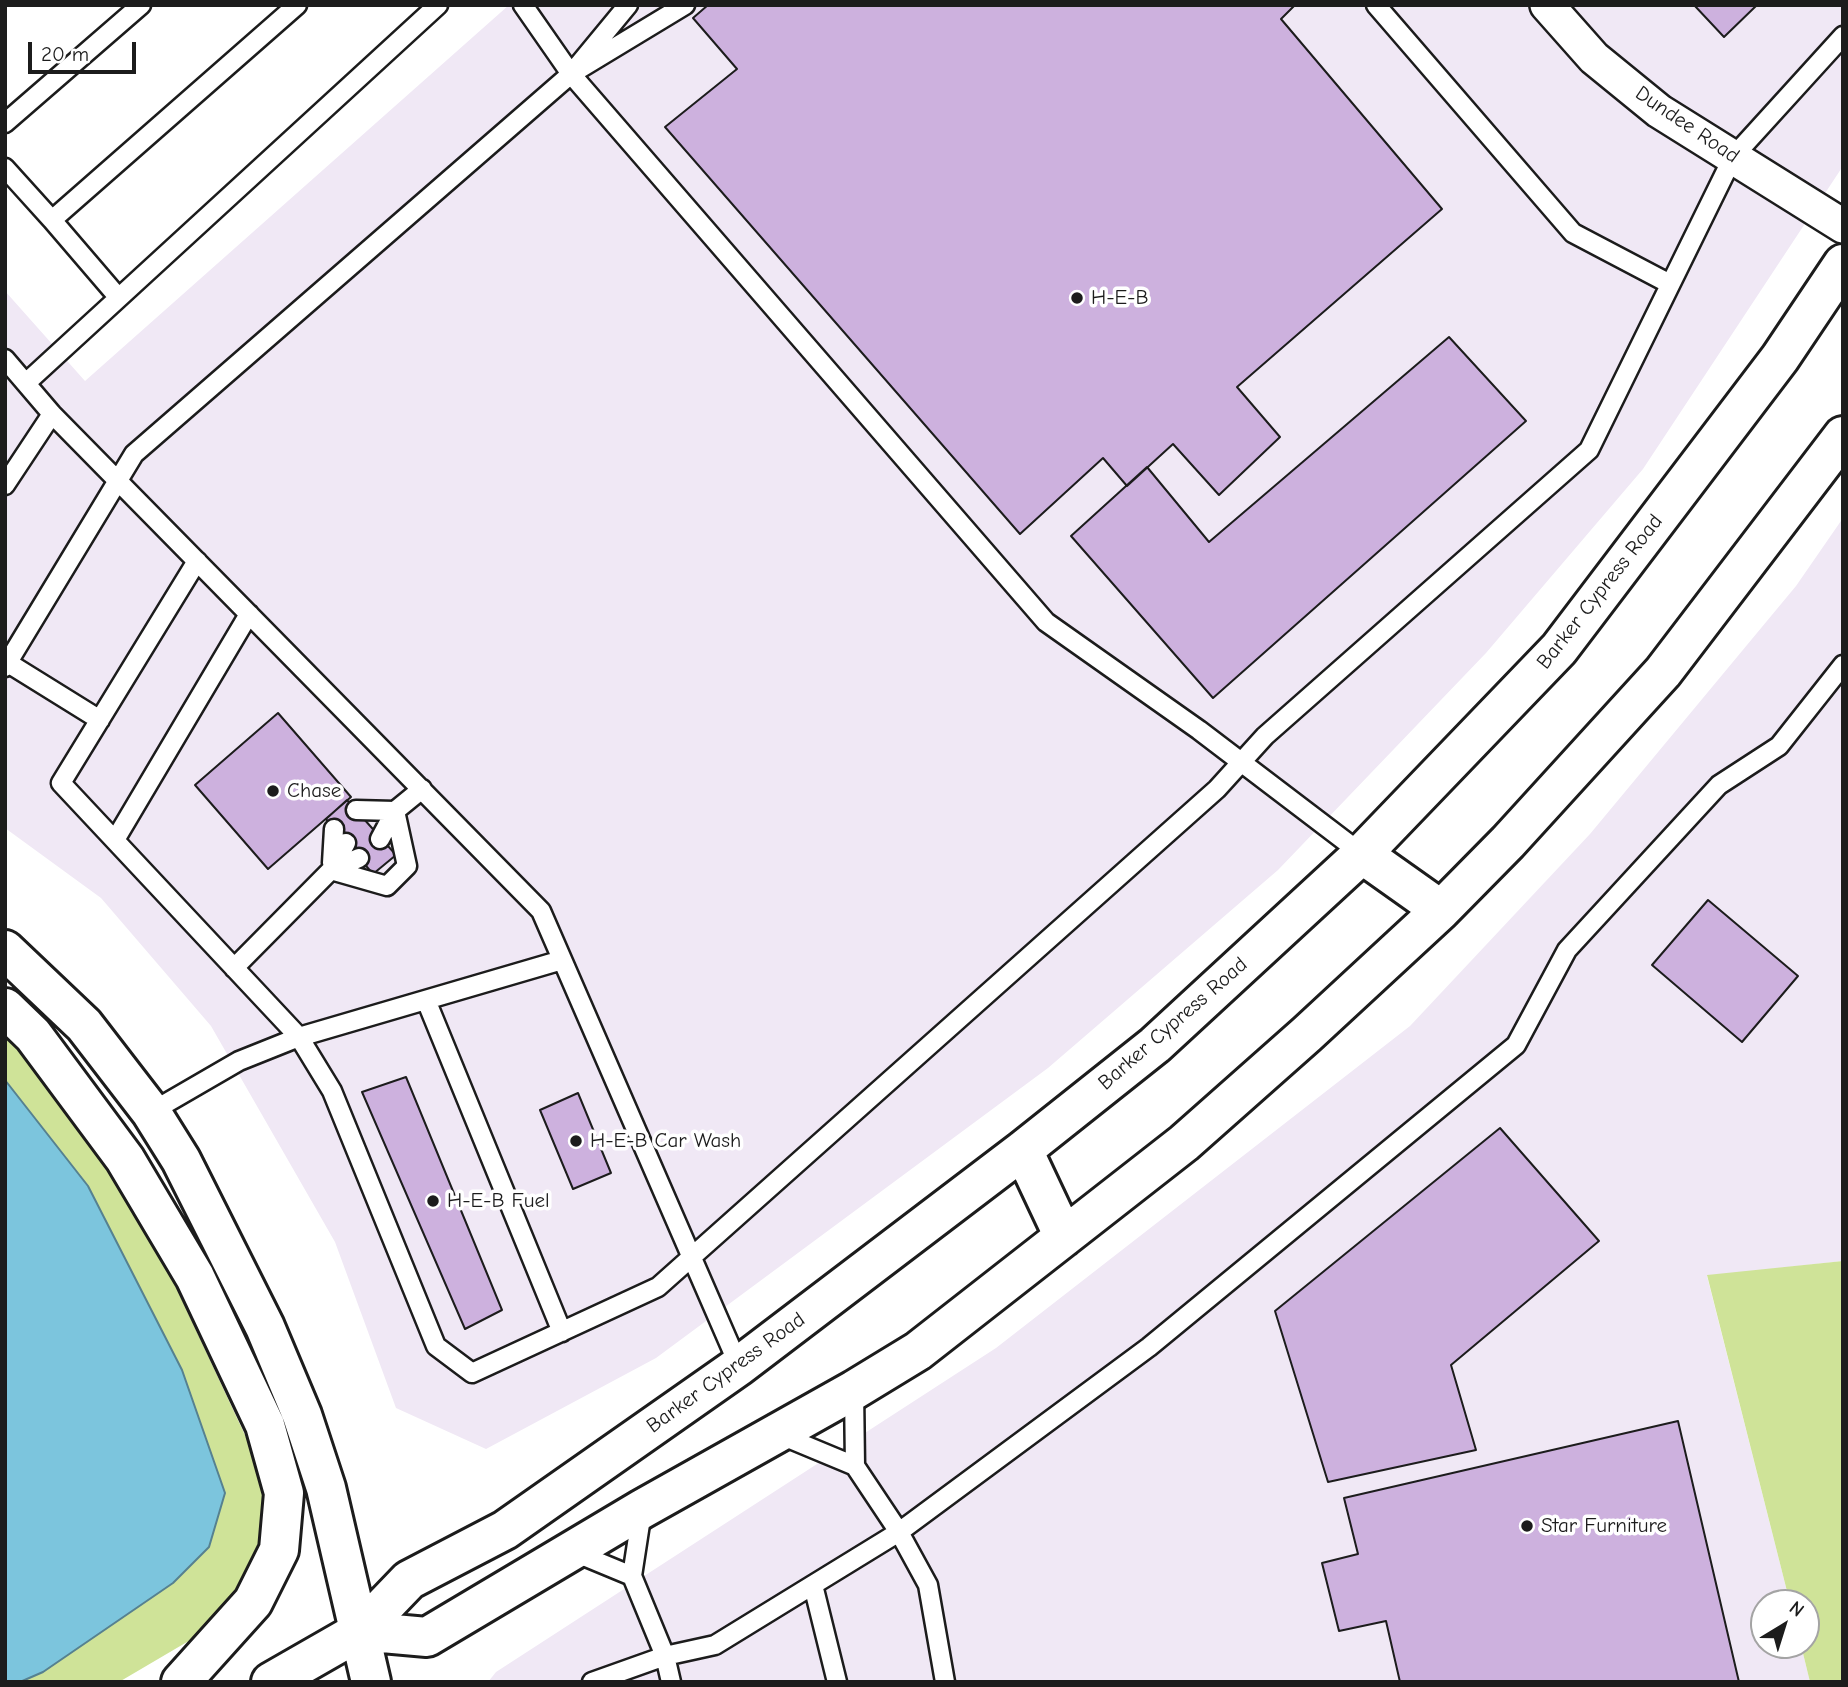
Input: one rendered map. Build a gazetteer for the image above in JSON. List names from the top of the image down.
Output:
{
  "streets": {
    "main road": ["Barker Cypress Road"],
    "street": ["Dundee Road"]
  },
  "places": [
    "H-E-B",
    "Chase",
    "H-E-B Car Wash",
    "H-E-B Fuel",
    "Star Furniture"
  ],
  "scale_bar": "20 m",
  "north": "top right"
}
